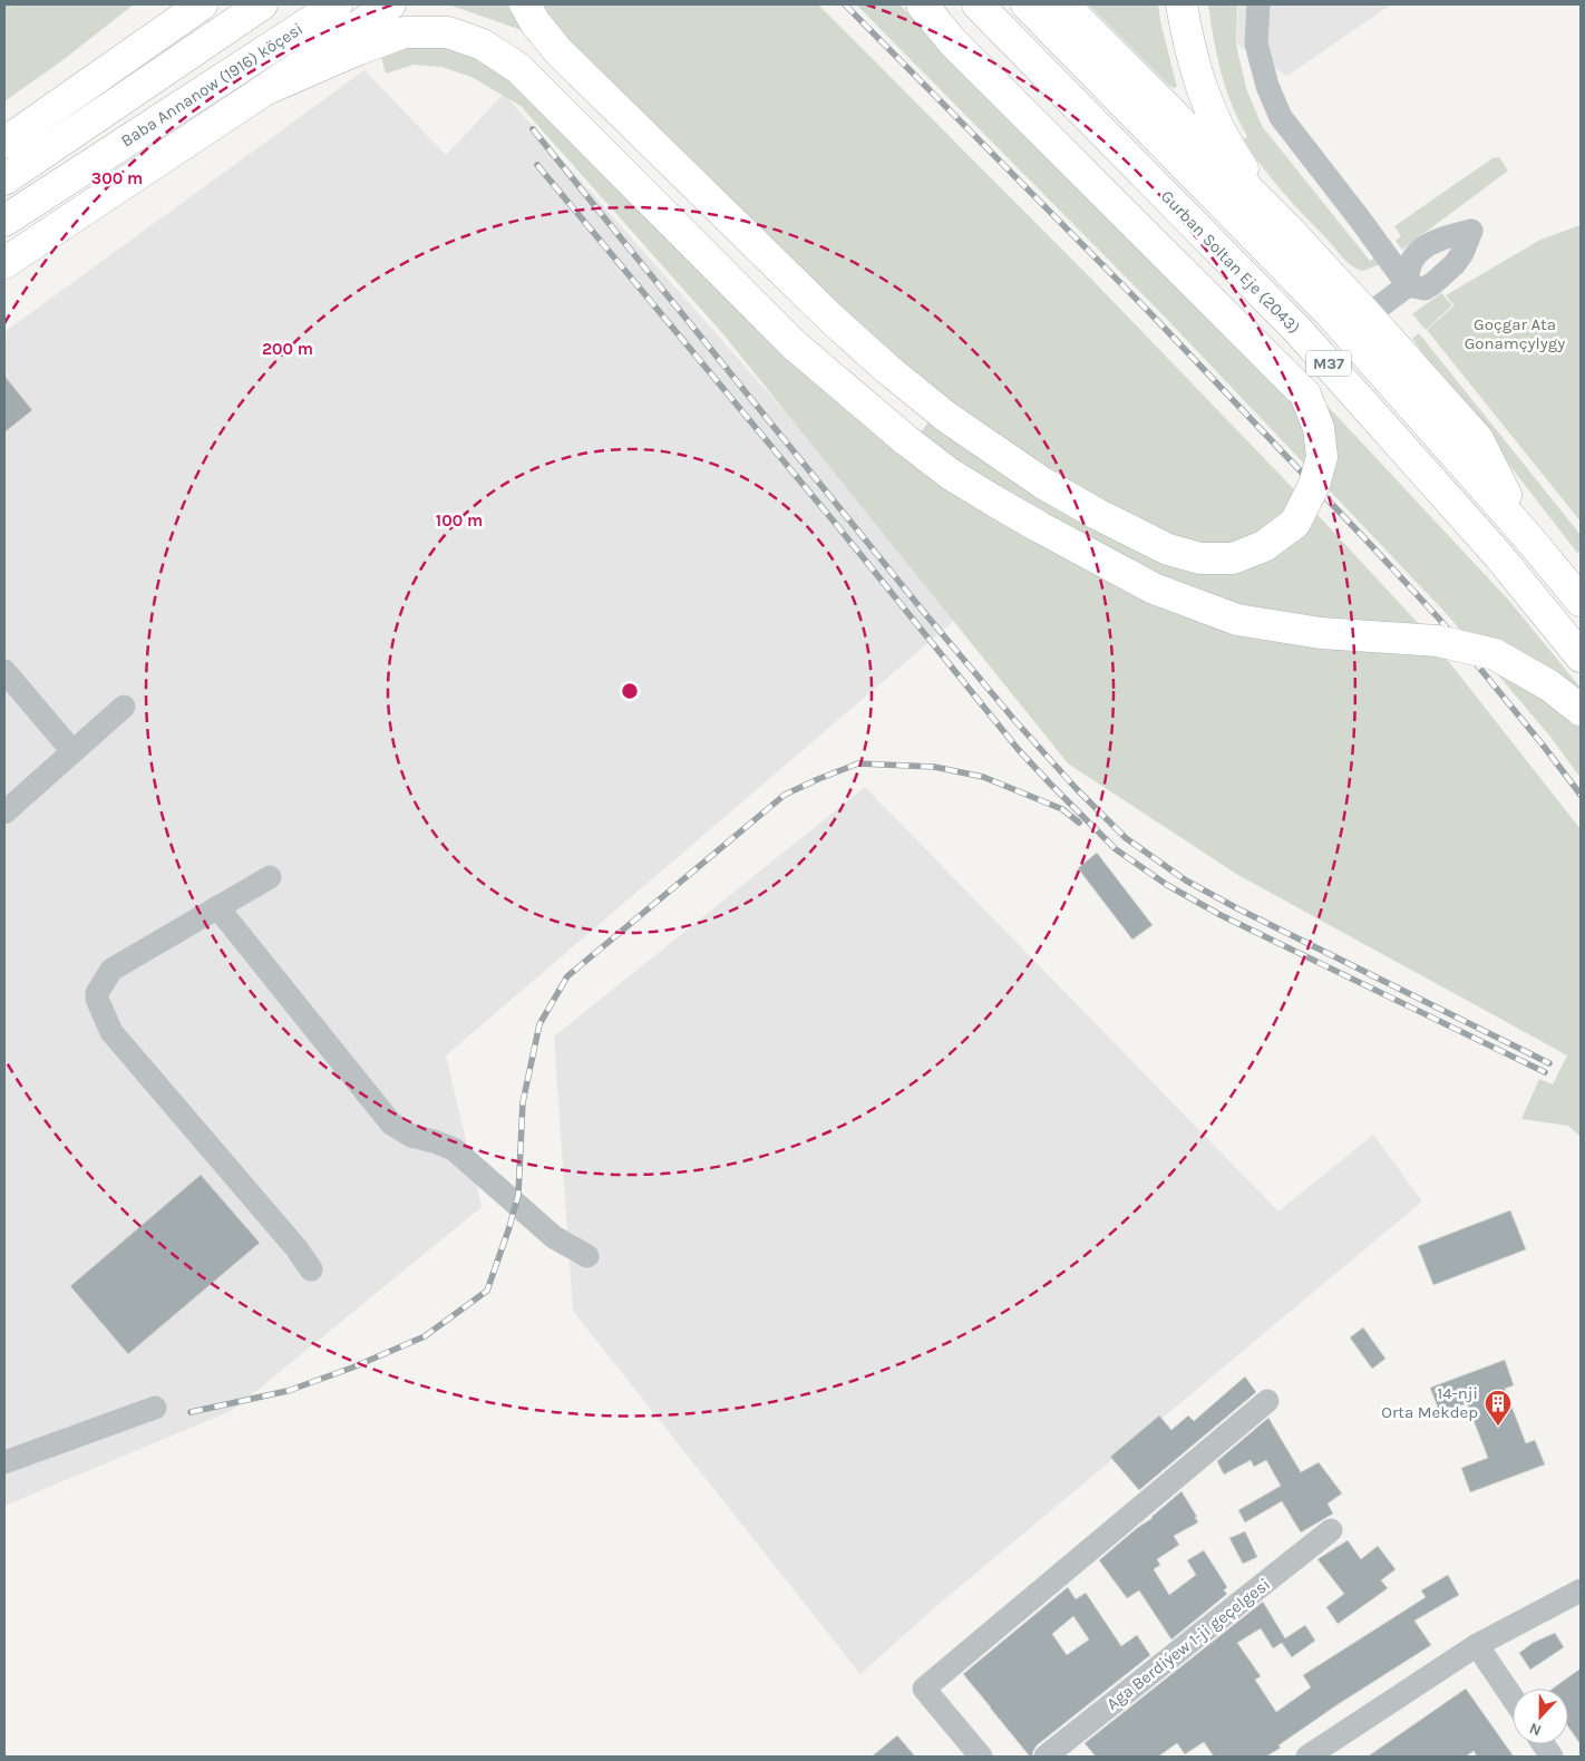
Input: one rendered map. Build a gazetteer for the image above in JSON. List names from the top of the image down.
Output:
{
  "streets": {
    "main road": ["Baba Annanow (1916) köçesi", "Gurban Soltan Eje (2043)", "M37"],
    "street": ["Aga Berdiýew 1-ji geçelgesi"]
  },
  "parks": ["Goçgar Ata Gonamçylygy"],
  "places": {
    "building": ["14-nji Orta Mekdep"]
  },
  "north": "bottom",
  "rings": ["300 m", "200 m", "100 m"]
}
